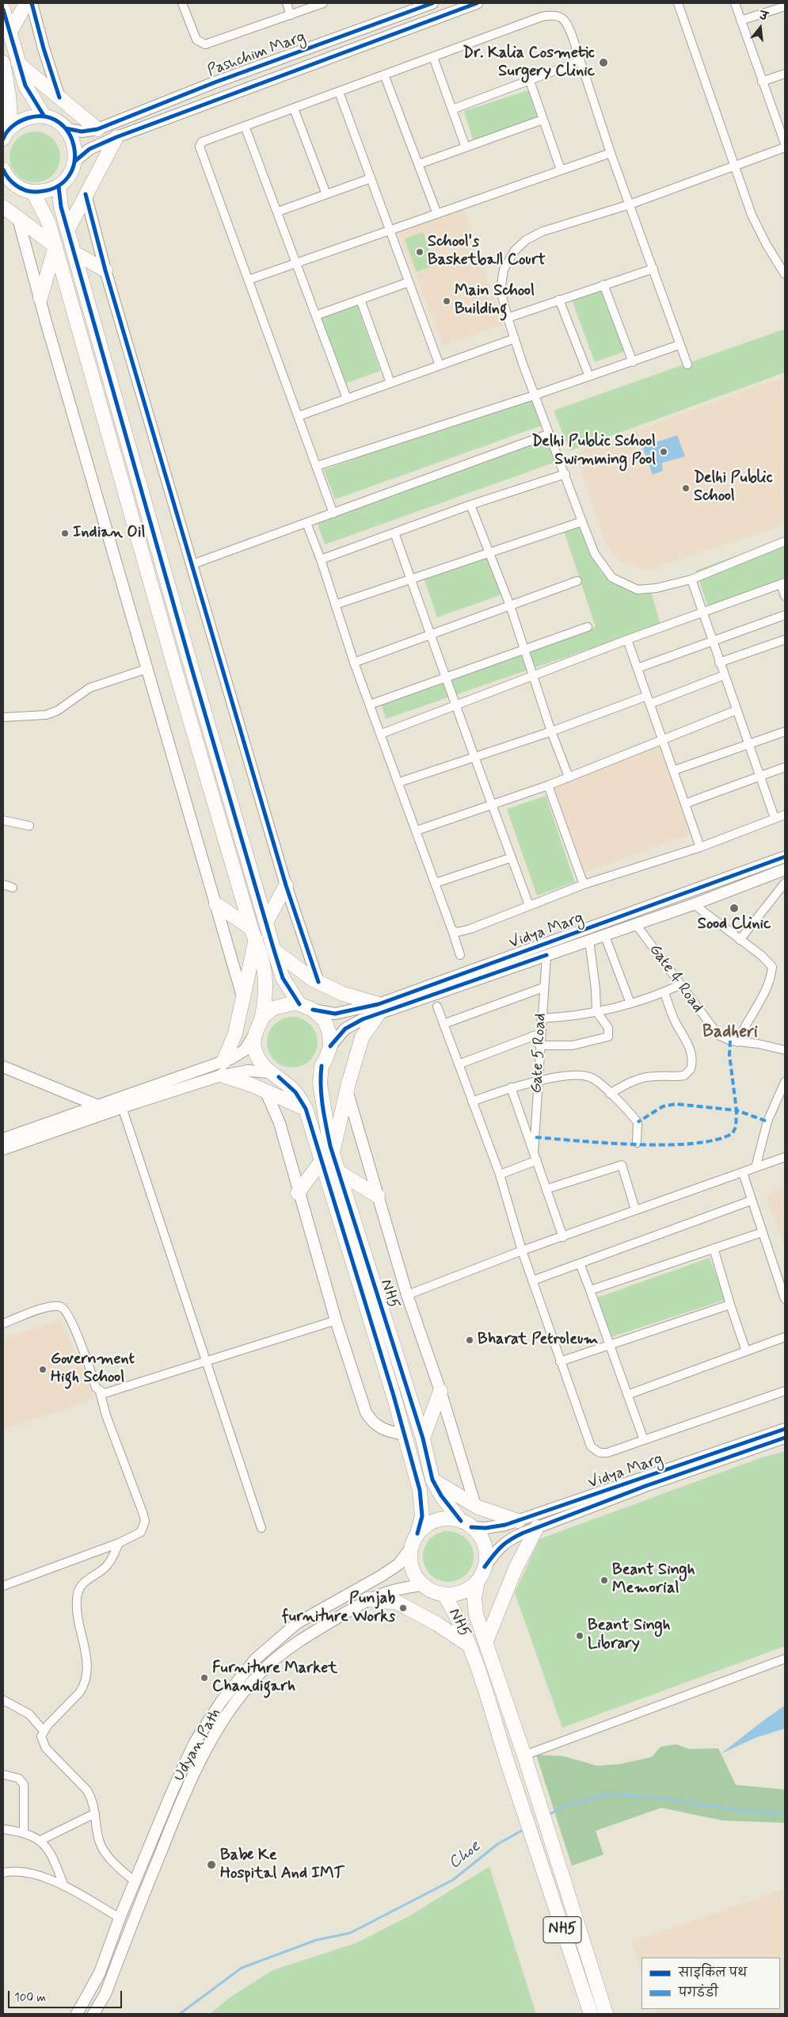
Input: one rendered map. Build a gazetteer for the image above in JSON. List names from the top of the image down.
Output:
{
  "streets": {
    "highway": ["NH5"],
    "main road": ["Pashchim Marg", "Vidya Marg", "Udyan Path"],
    "street": ["Gate 4 Road", "Gate 5 Road"]
  },
  "crossings": [
    ["Vidya Marg", "Gate 4 Road"],
    ["Vidya Marg", "Gate 5 Road"],
    ["Vidya Marg", "NH5"],
    ["Vidya Marg", "Udyan Path"],
    ["NH5", "Udyan Path"]
  ],
  "districts": ["Badheri"],
  "water": ["Choe"],
  "places": [
    "Dr. Kalia Cosmetic Surgery Clinic",
    "School's Basketball Court",
    "Main School Building",
    "Delhi Public School Swimming Pool",
    "Delhi Public School",
    "Indian Oil",
    "Sood Clinic",
    "Bharat Petroleum",
    "Government High School",
    "Beant Singh Memorial",
    "Punjab furniture Works",
    "Beant Singh Library",
    "Furniture Market Chandigarh",
    "Babe Ke Hospital And IMT"
  ],
  "legend": ["साइकिल पथ", "पगडंडी"],
  "scale_bar": "100 m",
  "north": "top"
}
